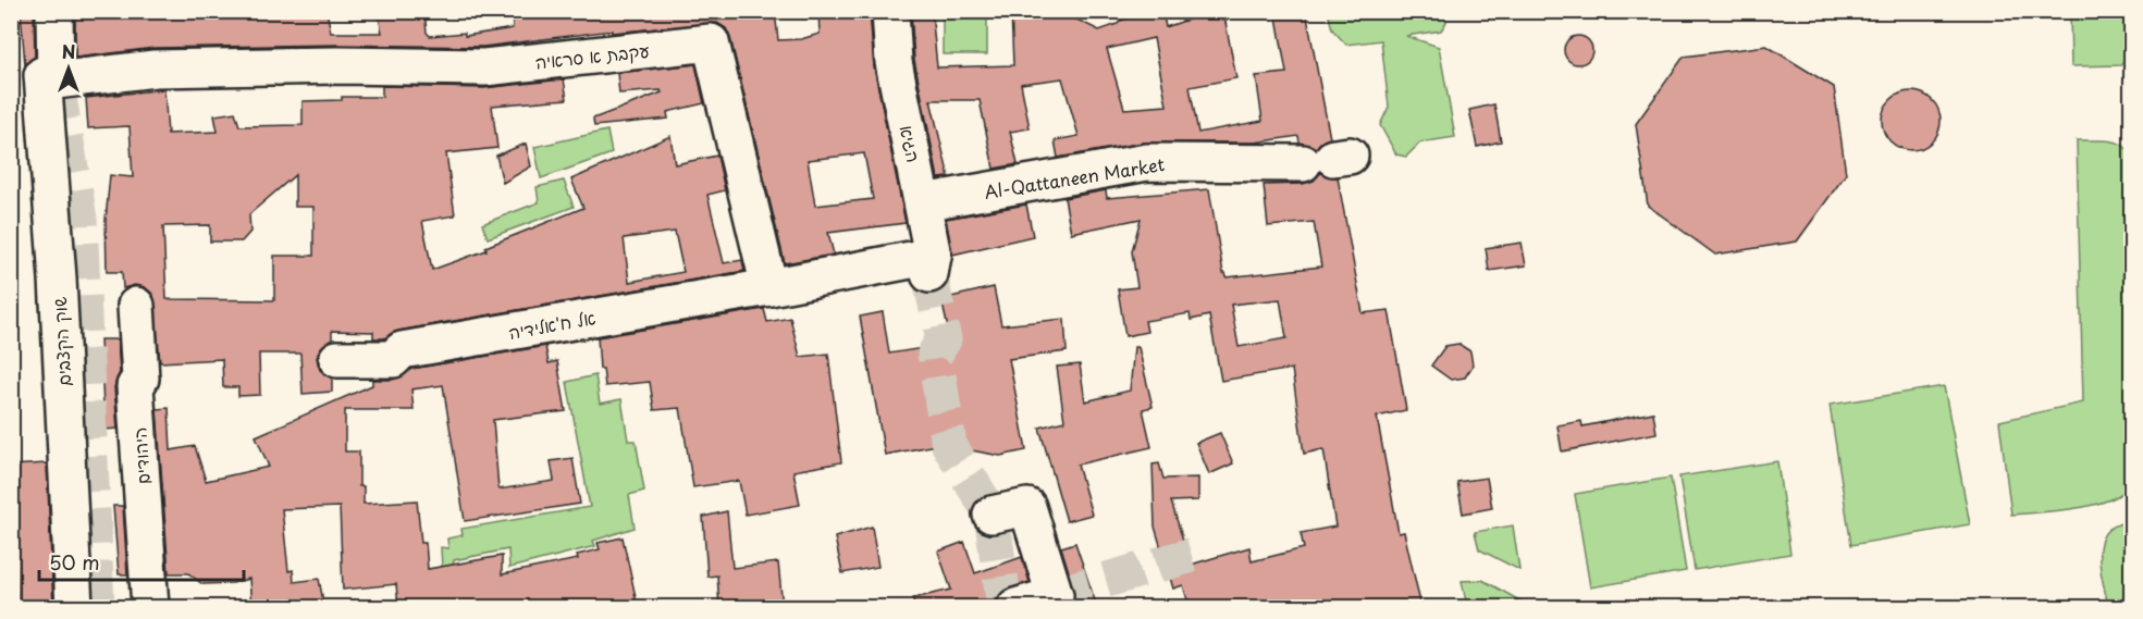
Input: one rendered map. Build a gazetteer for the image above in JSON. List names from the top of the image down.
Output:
{
  "streets": {
    "street": [
      "עקבת א סראיה",
      "הגיא",
      "Al-Qattaneen Market",
      "אל ח'אלידיה",
      "שוק הקצבים",
      "היהודים"
    ]
  },
  "crossings": [
    ["עקבת א סראיה", "הגיא"],
    ["עקבת א סראיה", "אל ח'אלידיה"],
    ["עקבת א סראיה", "שוק הקצבים"],
    ["הגיא", "Al-Qattaneen Market"],
    ["הגיא", "אל ח'אלידיה"]
  ],
  "scale_bar": "50 m",
  "north": "top"
}
